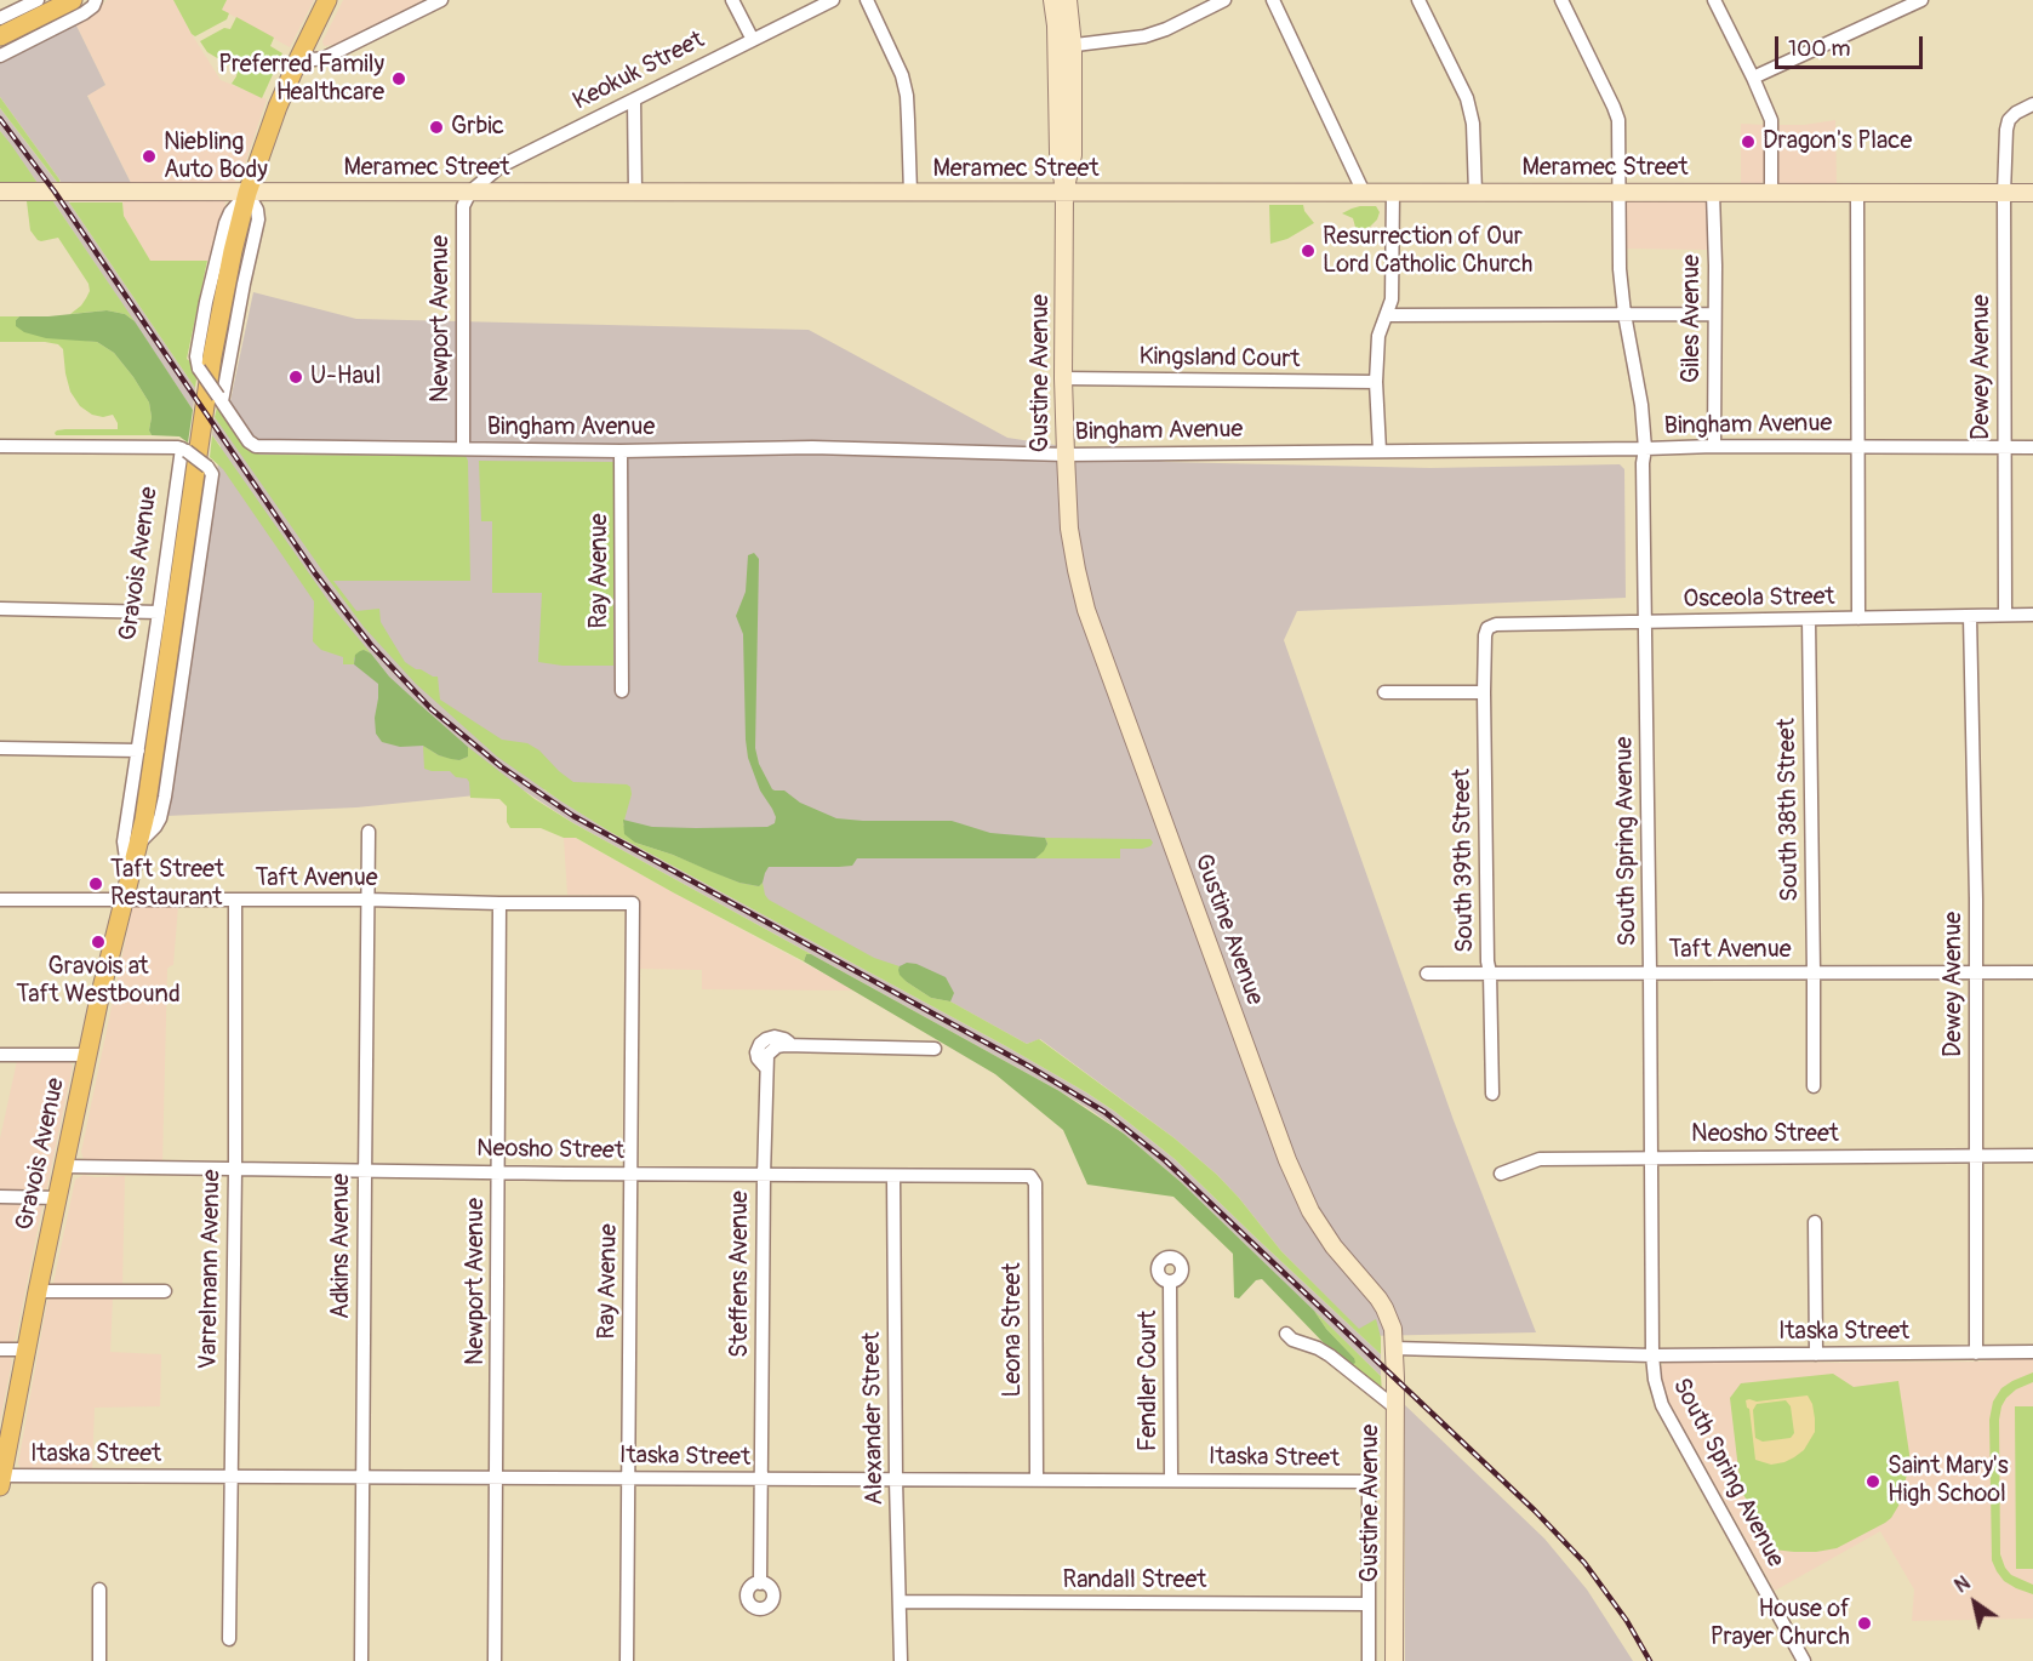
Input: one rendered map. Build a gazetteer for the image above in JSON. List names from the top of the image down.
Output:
{
  "streets": {
    "main road": ["Gravois Avenue"],
    "street": [
      "Keokuk Street",
      "Meramec Street",
      "Newport Avenue",
      "Giles Avenue",
      "Kingsland Court",
      "Dewey Avenue",
      "Gustine Avenue",
      "Bingham Avenue",
      "Ray Avenue",
      "Osceola Street",
      "South 38th Street",
      "South Spring Avenue",
      "South 39th Street",
      "Taft Avenue",
      "Neosho Street",
      "Adkins Avenue",
      "Varrelmann Avenue",
      "Steffens Avenue",
      "Leona Street",
      "Itaska Street",
      "Fendler Court",
      "Alexander Street",
      "Randall Street"
    ]
  },
  "crossings": [
    ["Keokuk Street", "Meramec Street"],
    ["Keokuk Street", "Newport Avenue"],
    ["Meramec Street", "Newport Avenue"],
    ["Meramec Street", "Giles Avenue"],
    ["Meramec Street", "Dewey Avenue"],
    ["Meramec Street", "Gustine Avenue"],
    ["Meramec Street", "Gravois Avenue"],
    ["Meramec Street", "South Spring Avenue"],
    ["Newport Avenue", "Bingham Avenue"],
    ["Newport Avenue", "Taft Avenue"],
    ["Newport Avenue", "Neosho Street"],
    ["Newport Avenue", "Itaska Street"],
    ["Giles Avenue", "Bingham Avenue"],
    ["Kingsland Court", "Gustine Avenue"],
    ["Dewey Avenue", "Bingham Avenue"],
    ["Dewey Avenue", "Osceola Street"],
    ["Dewey Avenue", "Taft Avenue"],
    ["Dewey Avenue", "Neosho Street"],
    ["Dewey Avenue", "Itaska Street"],
    ["Gustine Avenue", "Bingham Avenue"],
    ["Gustine Avenue", "Itaska Street"],
    ["Bingham Avenue", "Gravois Avenue"],
    ["Bingham Avenue", "Ray Avenue"],
    ["Bingham Avenue", "South Spring Avenue"],
    ["Gravois Avenue", "Taft Avenue"],
    ["Gravois Avenue", "Neosho Street"],
    ["Gravois Avenue", "Itaska Street"],
    ["Ray Avenue", "Taft Avenue"],
    ["Ray Avenue", "Neosho Street"],
    ["Ray Avenue", "Itaska Street"],
    ["Osceola Street", "South 38th Street"],
    ["Osceola Street", "South Spring Avenue"],
    ["Osceola Street", "South 39th Street"],
    ["South 38th Street", "Taft Avenue"],
    ["South Spring Avenue", "Taft Avenue"],
    ["South Spring Avenue", "Neosho Street"],
    ["South Spring Avenue", "Itaska Street"],
    ["South 39th Street", "Taft Avenue"],
    ["Taft Avenue", "Adkins Avenue"],
    ["Taft Avenue", "Varrelmann Avenue"],
    ["Neosho Street", "Adkins Avenue"],
    ["Neosho Street", "Varrelmann Avenue"],
    ["Neosho Street", "Steffens Avenue"],
    ["Neosho Street", "Leona Street"],
    ["Neosho Street", "Alexander Street"],
    ["Adkins Avenue", "Itaska Street"],
    ["Varrelmann Avenue", "Itaska Street"],
    ["Steffens Avenue", "Itaska Street"],
    ["Leona Street", "Itaska Street"],
    ["Itaska Street", "Fendler Court"],
    ["Itaska Street", "Alexander Street"],
    ["Itaska Street", "Randall Street"],
    ["Alexander Street", "Randall Street"]
  ],
  "places": [
    "Preferred Family Healthcare",
    "Grbic",
    "Dragon's Place",
    "Niebling Auto Body",
    "Resurrection of Our Lord Catholic Church",
    "U-Haul",
    "Taft Street Restaurant",
    "Gravois at Taft Westbound",
    "Saint Mary's High School",
    "House of Prayer Church"
  ],
  "scale_bar": "100 m",
  "north": "top left"
}
